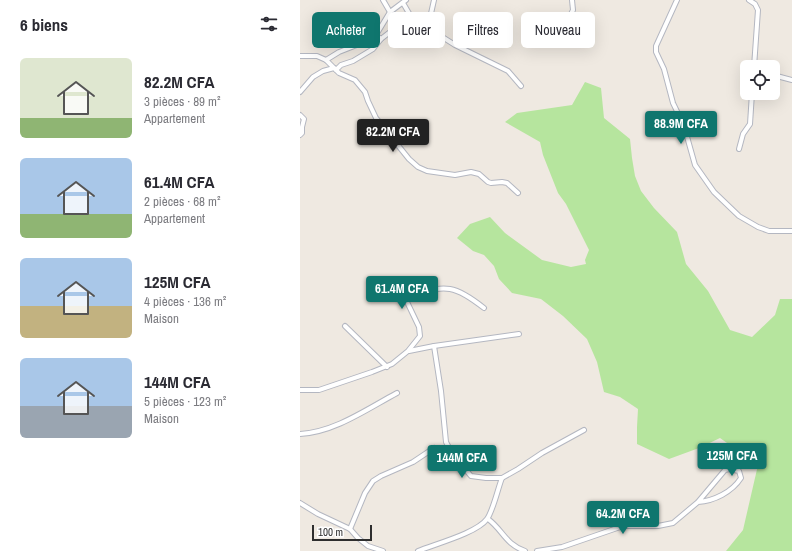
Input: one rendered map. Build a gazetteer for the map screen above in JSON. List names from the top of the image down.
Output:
{
  "scale_bar": "100 m",
  "page": {
    "heading": "6 biens",
    "chip": [
      "Acheter",
      "Louer",
      "Filtres",
      "Nouveau"
    ],
    "list": [
      {
        "name": "82.2M CFA",
        "note": "3 pièces · 89 m² · Appartement"
      },
      {
        "name": "61.4M CFA",
        "note": "2 pièces · 68 m² · Appartement"
      },
      {
        "name": "125M CFA",
        "note": "4 pièces · 136 m² · Maison"
      },
      {
        "name": "144M CFA",
        "note": "5 pièces · 123 m² · Maison"
      }
    ],
    "price": [
      "88.9M CFA",
      "82.2M CFA",
      "61.4M CFA",
      "125M CFA",
      "144M CFA",
      "64.2M CFA"
    ],
    "scale": "100 m"
  }
}
